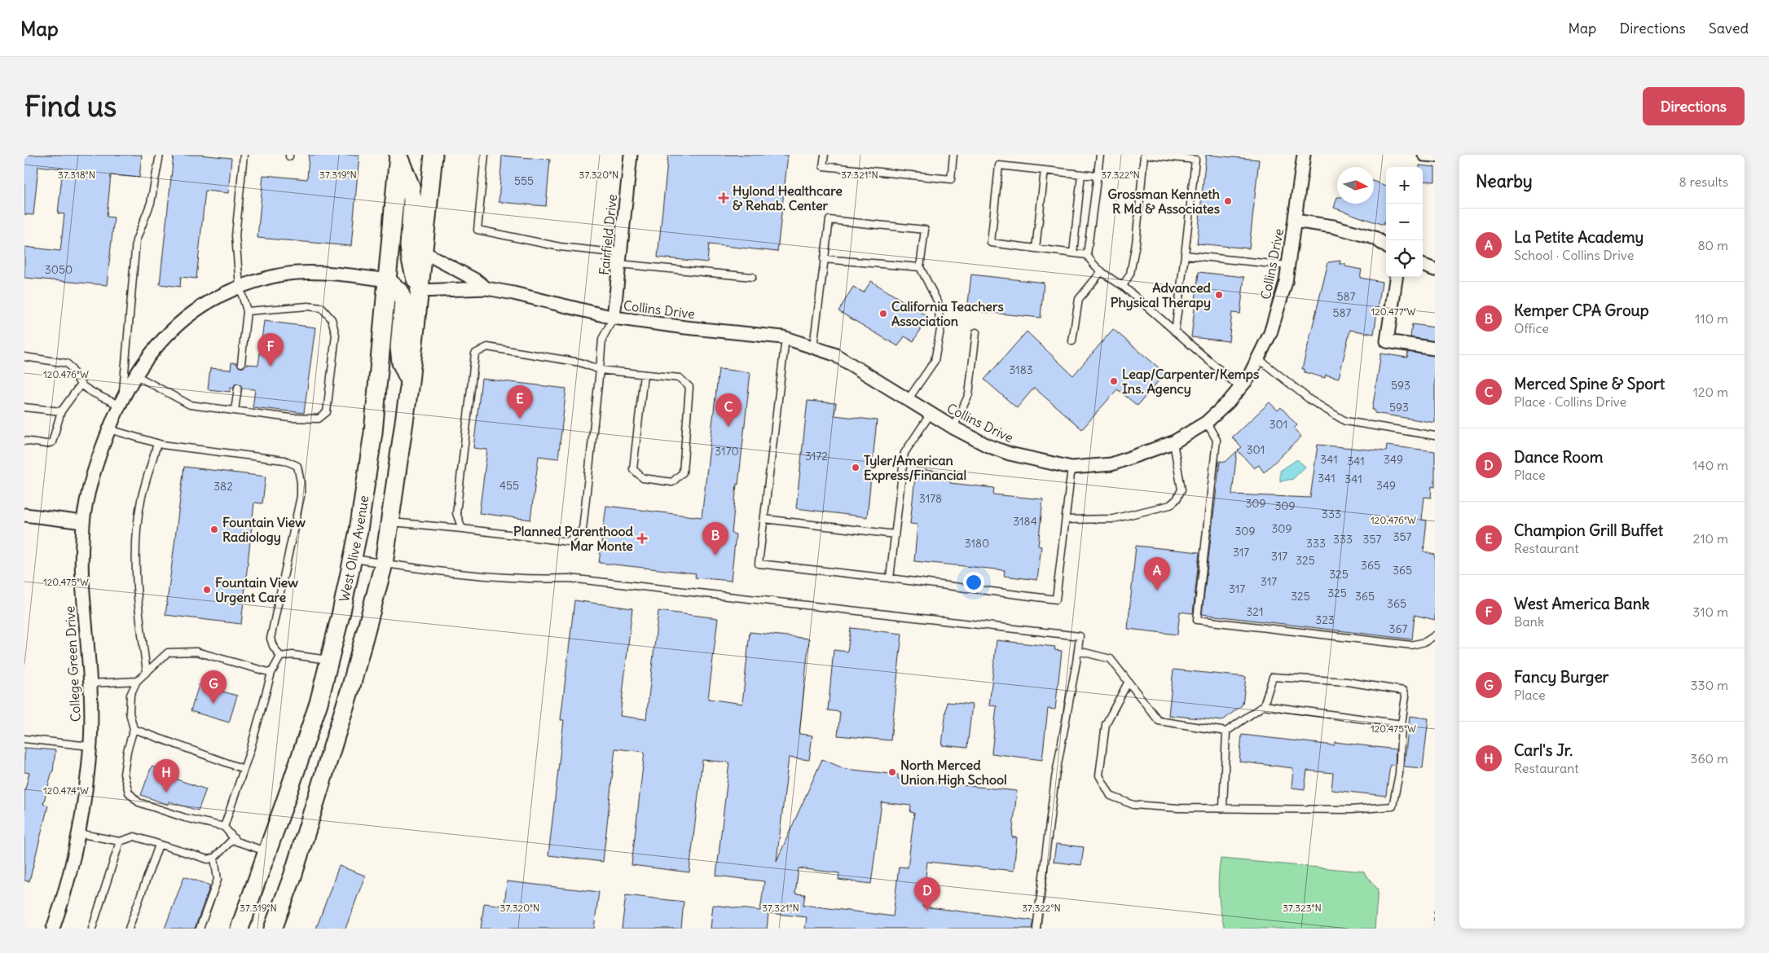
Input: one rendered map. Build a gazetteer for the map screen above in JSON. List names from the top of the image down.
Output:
{
  "streets": {
    "main road": ["West Olive Avenue"],
    "street": ["Fairfield Drive", "Collins Drive", "College Green Drive"]
  },
  "crossings": [
    ["Fairfield Drive", "Collins Drive"],
    ["West Olive Avenue", "College Green Drive"]
  ],
  "places": {
    "health": ["Hylond Healthcare & Rehab. Center", "Planned Parenthood Mar Monte"],
    "other": [
      "Grossman Kenneth R Md & Associates",
      "Advanced Physical Therapy",
      "California Teachers Association",
      "Leap/Carpenter/Kemps Ins. Agency",
      "Tyler/American Express/Financial",
      "Fountain View Radiology",
      "Fountain View Urgent Care",
      "North Merced Union High School"
    ]
  },
  "house_numbers": [
    "555",
    "3050",
    "587",
    "587",
    "3183",
    "593",
    "593",
    "301",
    "301",
    "3170",
    "3172",
    "341",
    "349",
    "341",
    "341",
    "341",
    "455",
    "349",
    "382",
    "3178",
    "309",
    "309",
    "333",
    "3184",
    "309",
    "309",
    "357",
    "333",
    "357",
    "3180",
    "333",
    "317",
    "317",
    "325",
    "365",
    "365",
    "325",
    "317",
    "317",
    "325",
    "325",
    "365",
    "365",
    "321",
    "323",
    "367"
  ],
  "north": "right",
  "page": {
    "header": "Map",
    "nav": ["Map", "Directions", "Saved"],
    "buttons": "Directions",
    "title": "Find us",
    "heading": ["Nearby", "8 results"],
    "map_buttons": ["+", "−"],
    "list": [
      {
        "mark": "A",
        "name": "La Petite Academy",
        "note": "School · Collins Drive",
        "value": "80 m"
      },
      {
        "mark": "B",
        "name": "Kemper CPA Group",
        "note": "Office",
        "value": "110 m"
      },
      {
        "mark": "C",
        "name": "Merced Spine & Sport",
        "note": "Place · Collins Drive",
        "value": "120 m"
      },
      {
        "mark": "D",
        "name": "Dance Room",
        "note": "Place",
        "value": "140 m"
      },
      {
        "mark": "E",
        "name": "Champion Grill Buffet",
        "note": "Restaurant",
        "value": "210 m"
      },
      {
        "mark": "F",
        "name": "West America Bank",
        "note": "Bank",
        "value": "310 m"
      },
      {
        "mark": "G",
        "name": "Fancy Burger",
        "note": "Place",
        "value": "330 m"
      },
      {
        "mark": "H",
        "name": "Carl's Jr.",
        "note": "Restaurant",
        "value": "360 m"
      }
    ],
    "pins": [
      "F",
      "E",
      "C",
      "B",
      "A",
      "G",
      "H",
      "D"
    ]
  },
  "coordinates": [
    "37.318°N",
    "37.319°N",
    "37.320°N",
    "37.321°N",
    "37.322°N",
    "120.477°W",
    "120.476°W",
    "120.475°W",
    "120.474°W",
    "37.323°N"
  ]
}
